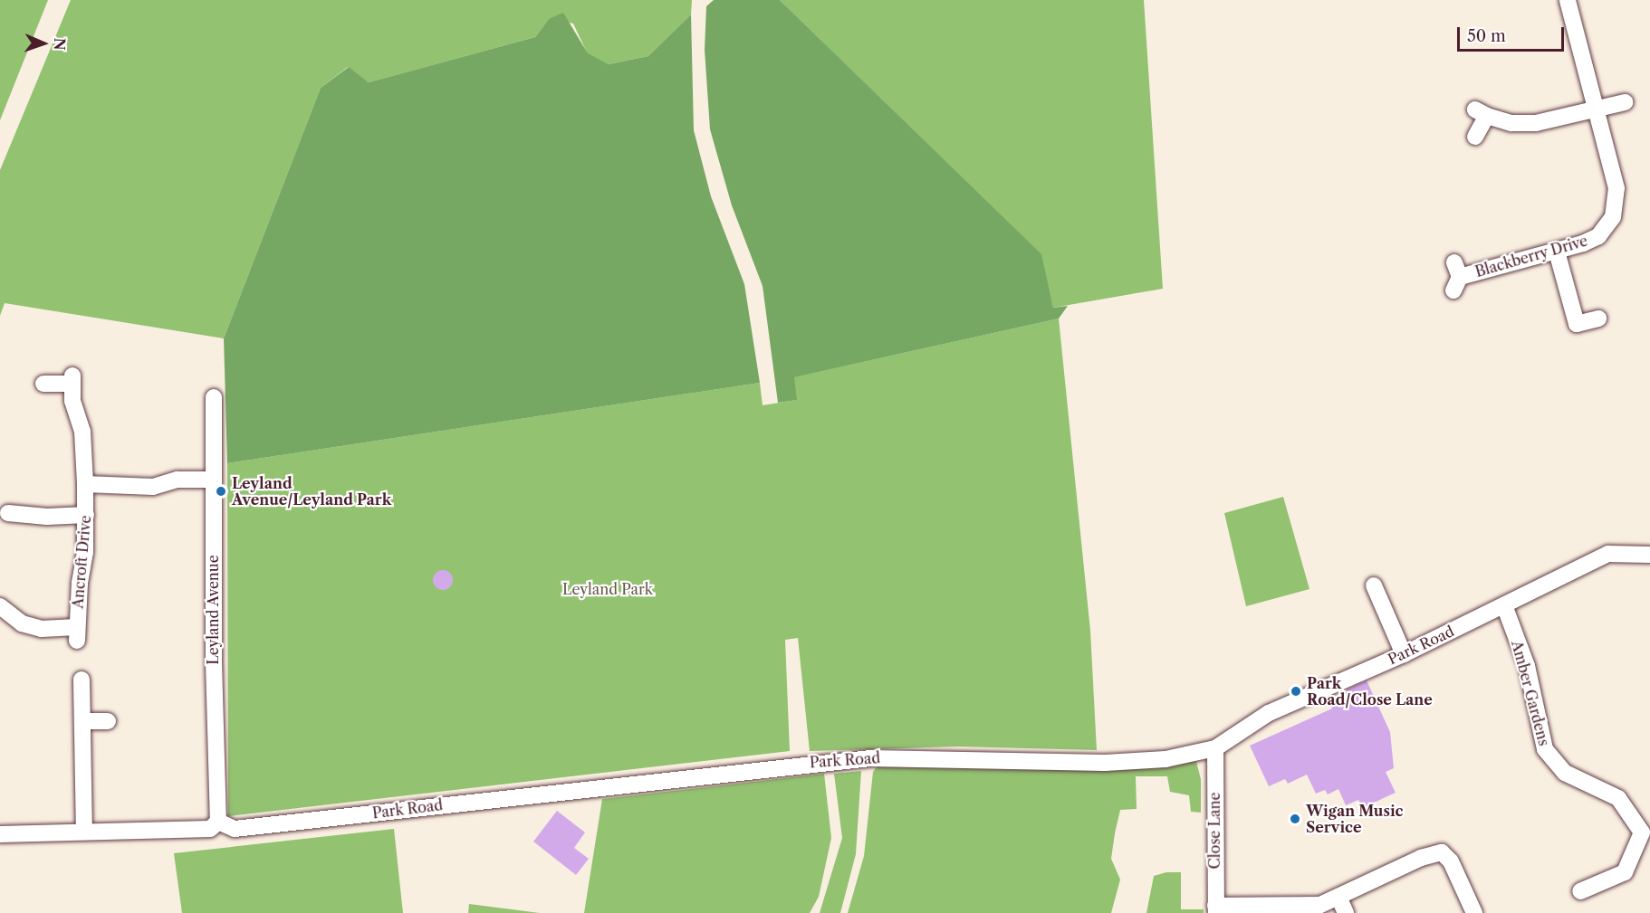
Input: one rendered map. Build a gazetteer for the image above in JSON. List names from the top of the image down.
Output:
{
  "streets": {
    "street": [
      "Blackberry Drive",
      "Ancroft Drive",
      "Leyland Avenue",
      "Park Road",
      "Amber Gardens",
      "Close Lane"
    ]
  },
  "crossings": [
    ["Leyland Avenue", "Park Road"],
    ["Park Road", "Amber Gardens"],
    ["Park Road", "Close Lane"]
  ],
  "parks": ["Leyland Park"],
  "places": ["Leyland Avenue/Leyland Park", "Park Road/Close Lane", "Wigan Music Service"],
  "scale_bar": "50 m",
  "north": "right"
}
